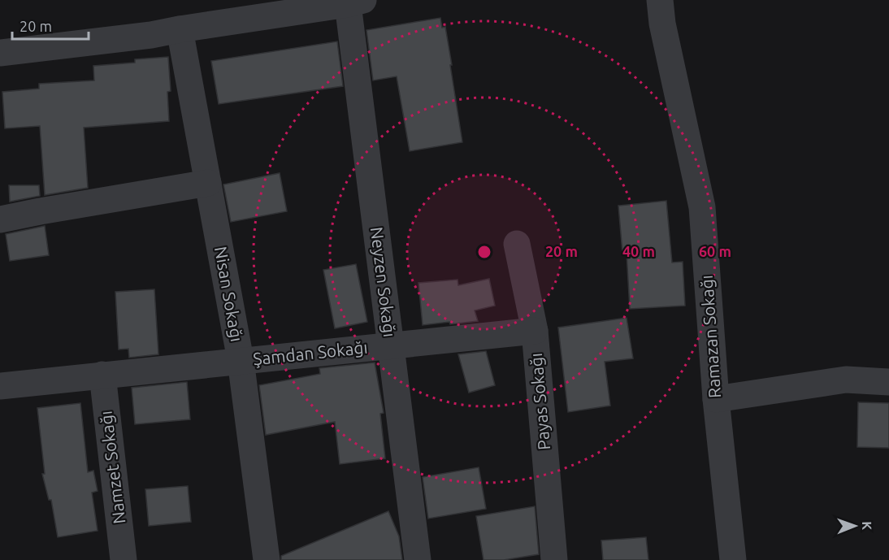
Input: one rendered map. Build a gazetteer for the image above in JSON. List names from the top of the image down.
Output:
{
  "streets": {
    "street": [
      "Neyzen Sokağı",
      "Nisan Sokağı",
      "Ramazan Sokağı",
      "Şamdan Sokağı",
      "Payas Sokağı",
      "Namzet Sokağı"
    ]
  },
  "crossings": [
    ["Neyzen Sokağı", "Şamdan Sokağı"],
    ["Nisan Sokağı", "Şamdan Sokağı"],
    ["Şamdan Sokağı", "Payas Sokağı"],
    ["Şamdan Sokağı", "Namzet Sokağı"]
  ],
  "scale_bar": "20 m",
  "north": "right",
  "rings": ["20 m", "40 m", "60 m"]
}
